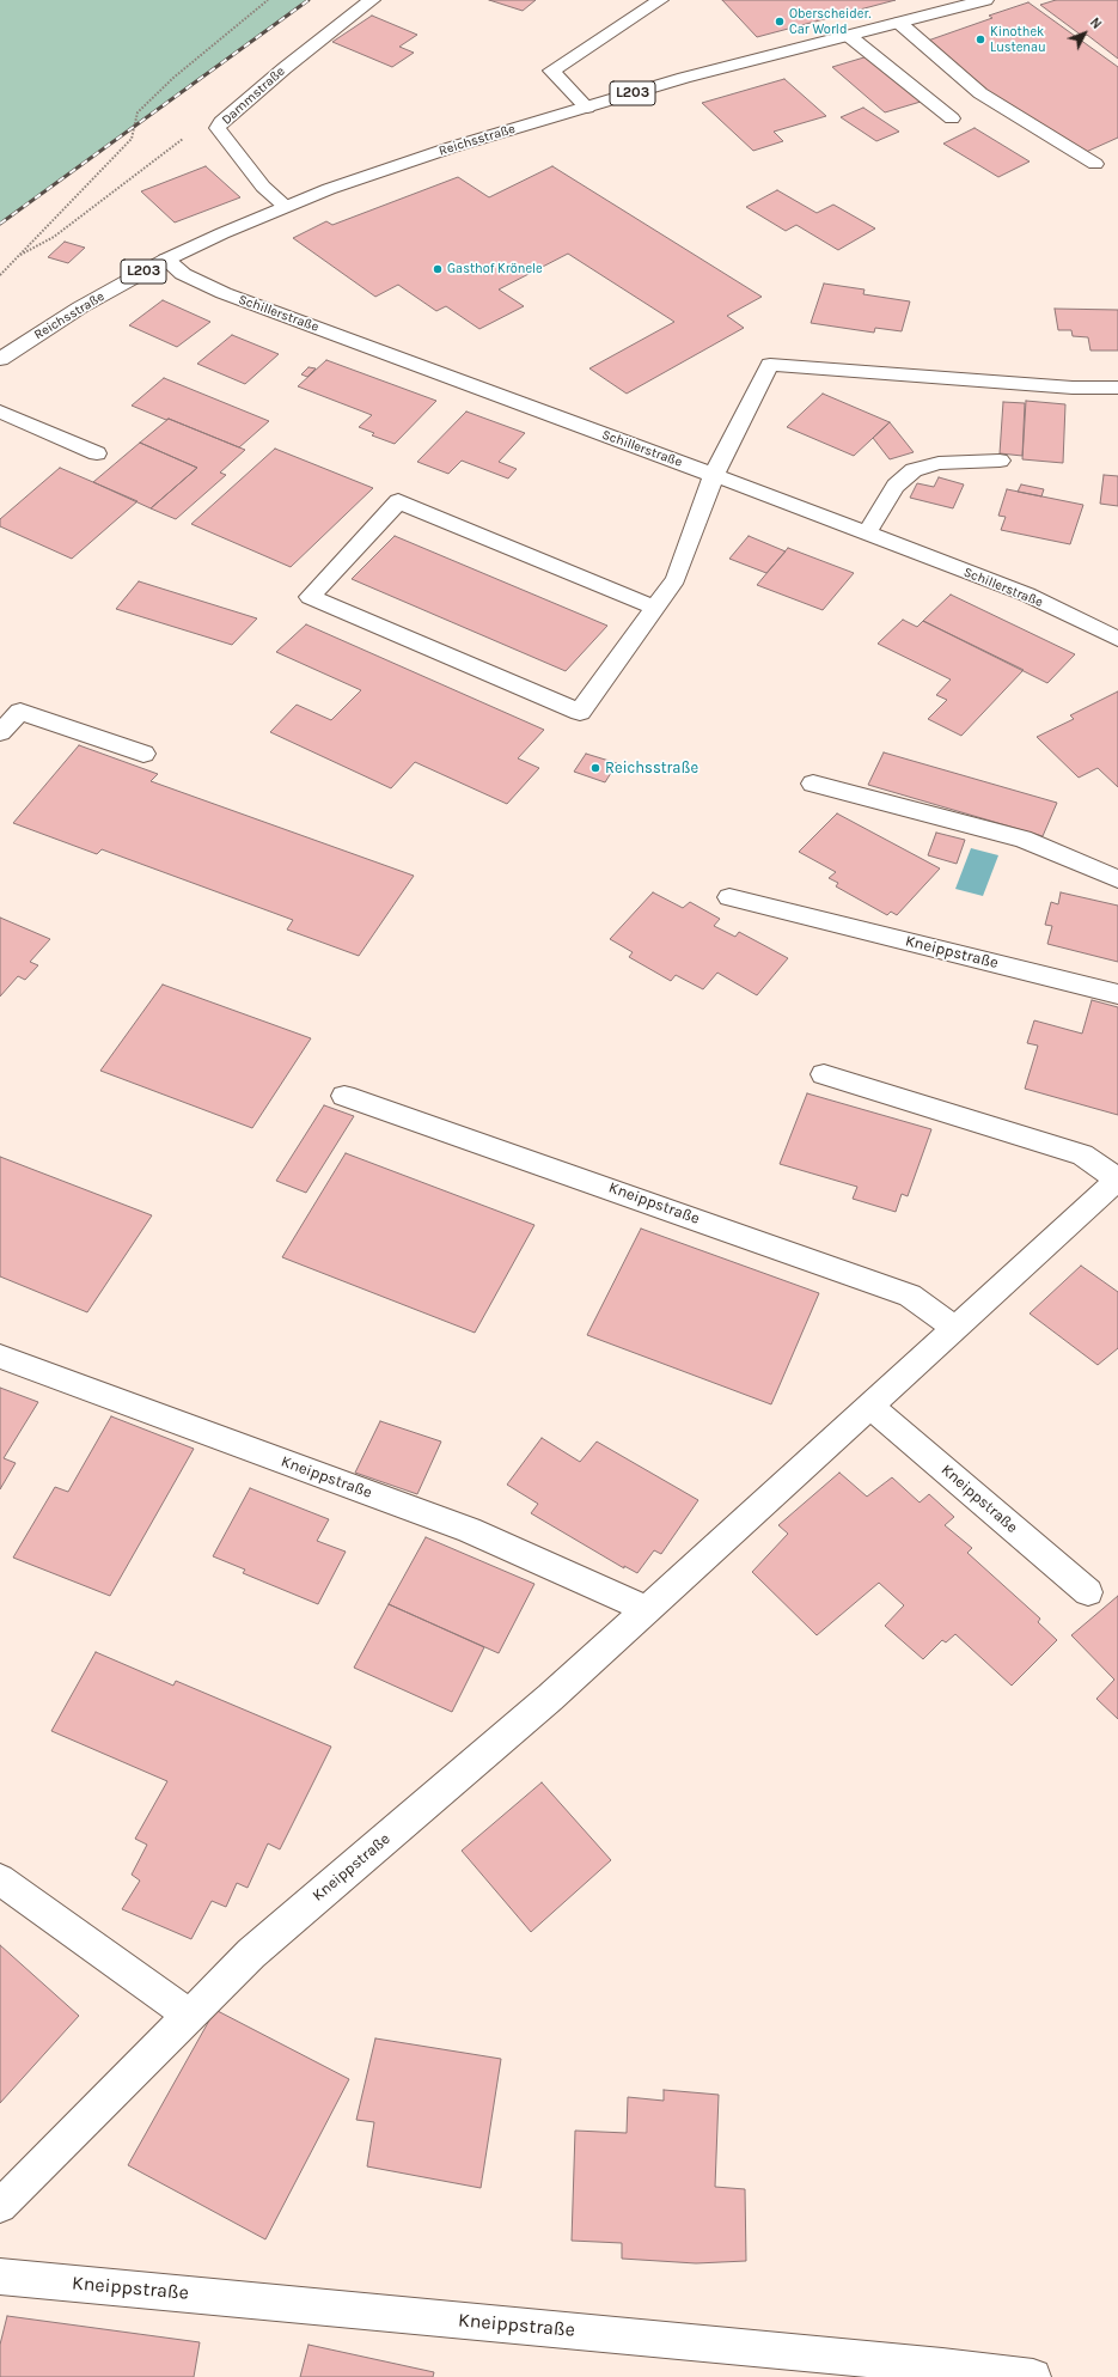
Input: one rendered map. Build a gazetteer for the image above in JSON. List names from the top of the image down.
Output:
{
  "streets": {
    "street": [
      "L203",
      "Dammstraße",
      "Reichsstraße",
      "Schillerstraße",
      "Kneippstraße"
    ]
  },
  "crossings": [
    ["Dammstraße", "Reichsstraße"],
    ["Reichsstraße", "Schillerstraße"]
  ],
  "places": [
    "Oberscheider. Car World",
    "Kinothek Lustenau",
    "Gasthof Krönele",
    "Reichsstraße"
  ],
  "north": "top right"
}
